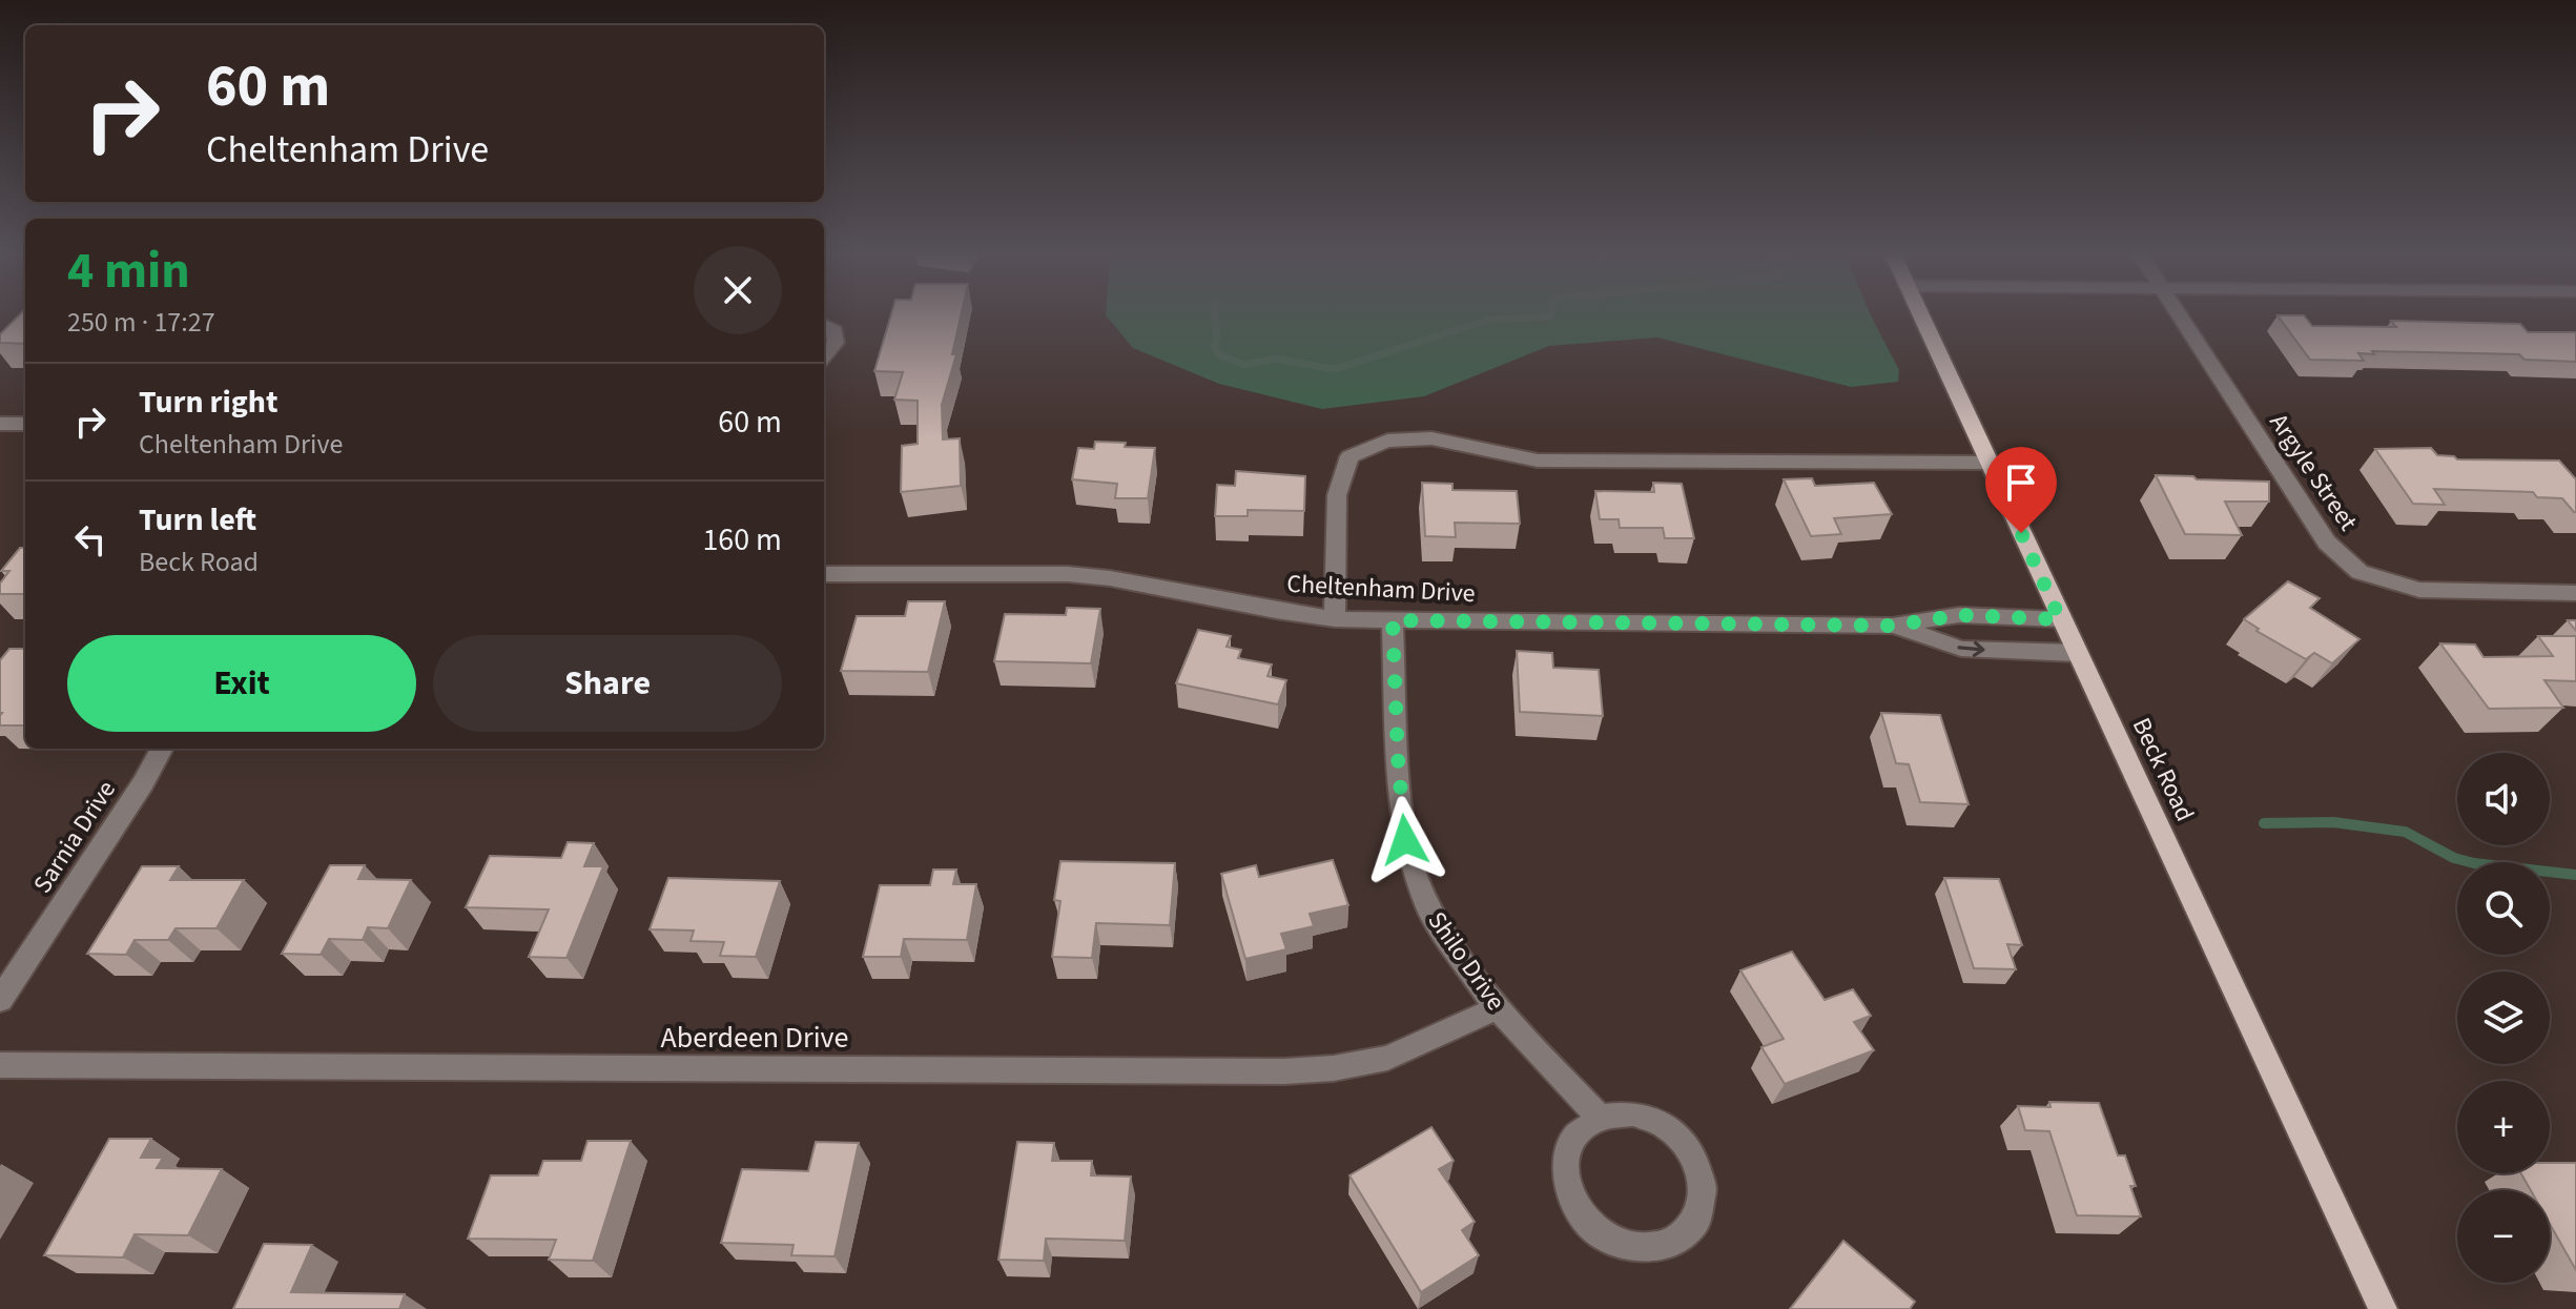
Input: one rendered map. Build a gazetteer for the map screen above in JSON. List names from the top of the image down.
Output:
{
  "streets": {
    "main road": ["Beck Road"],
    "street": [
      "Argyle Street",
      "Cheltenham Drive",
      "Sarnia Drive",
      "Shilo Drive",
      "Aberdeen Drive"
    ]
  },
  "crossings": [
    ["Cheltenham Drive", "Beck Road"],
    ["Cheltenham Drive", "Shilo Drive"],
    ["Shilo Drive", "Aberdeen Drive"]
  ],
  "page": {
    "turn": ["60 m", "Cheltenham Drive"],
    "heading": ["4 min", "250 m · 17:27"],
    "list": [
      {
        "name": "Turn right",
        "note": "Cheltenham Drive",
        "value": "60 m"
      },
      {
        "name": "Turn left",
        "note": "Beck Road",
        "value": "160 m"
      }
    ],
    "buttons": ["Exit", "Share"],
    "map_buttons": ["+", "−"]
  }
}
